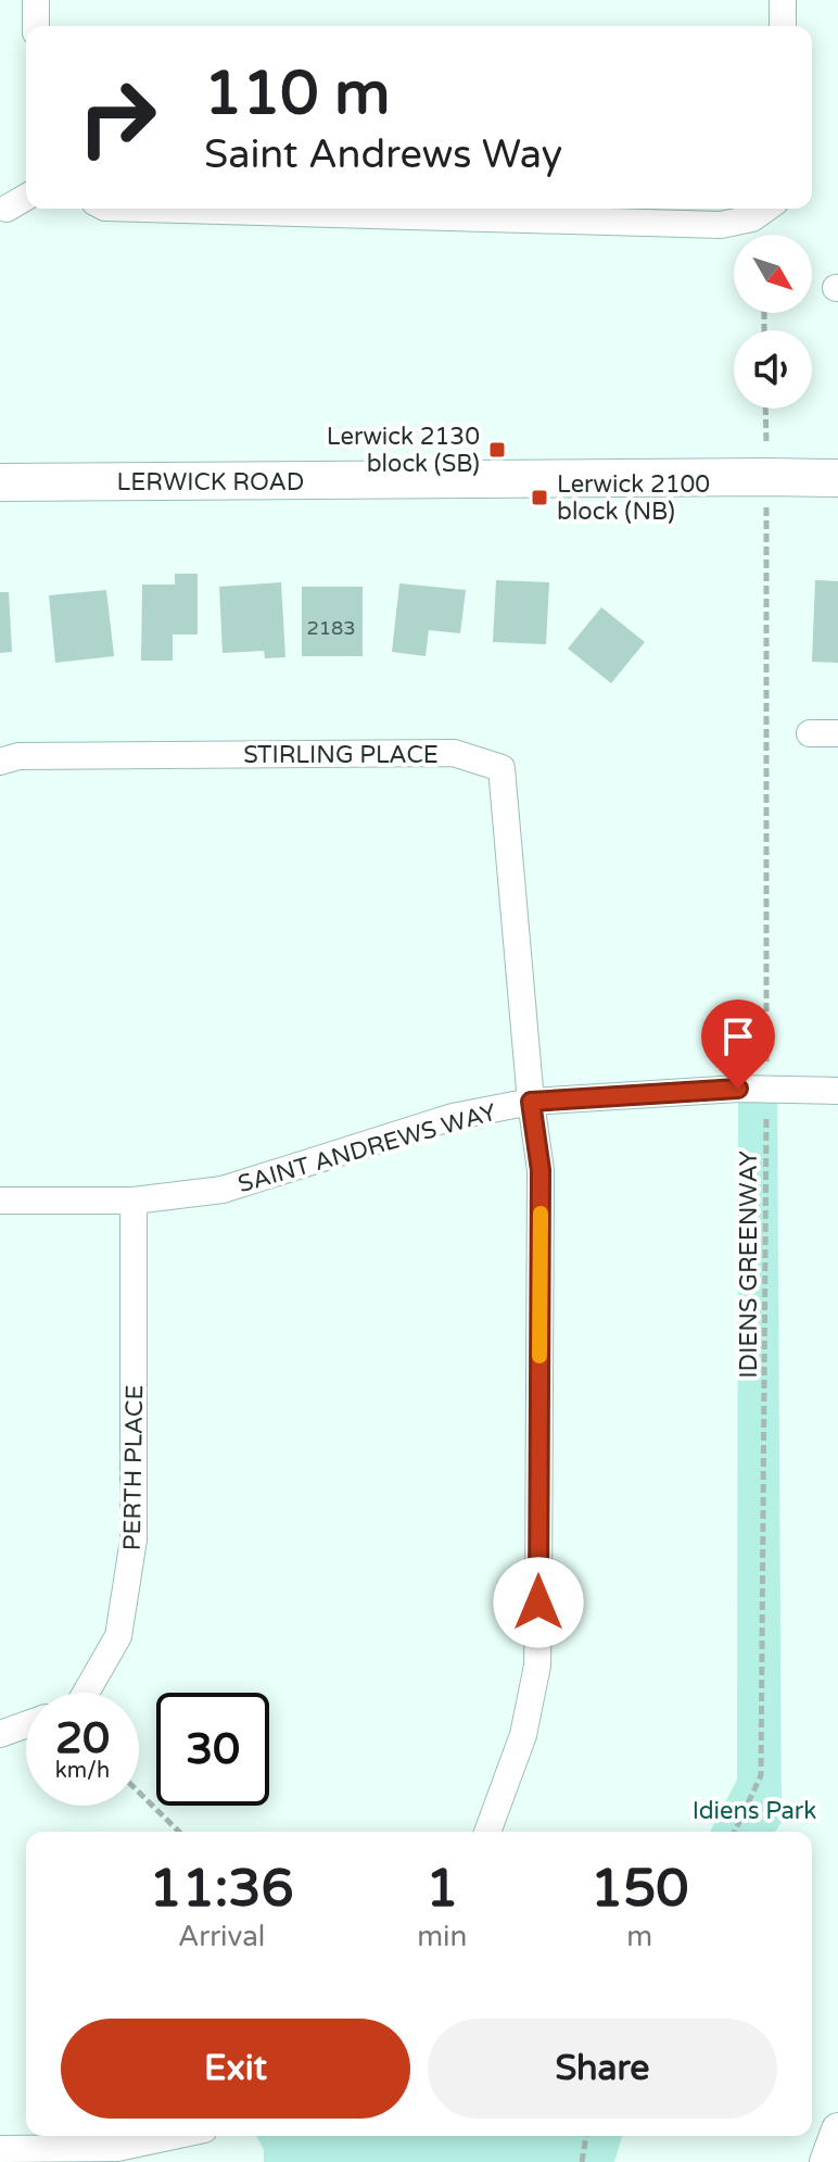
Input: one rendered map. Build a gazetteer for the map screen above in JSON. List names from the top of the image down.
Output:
{
  "streets": {
    "main road": ["LERWICK ROAD"],
    "street": ["STIRLING PLACE", "SAINT ANDREWS WAY", "PERTH PLACE"],
    "path": ["IDIENS GREENWAY"]
  },
  "crossings": [
    ["LERWICK ROAD", "IDIENS GREENWAY"],
    ["STIRLING PLACE", "SAINT ANDREWS WAY"],
    ["SAINT ANDREWS WAY", "IDIENS GREENWAY"],
    ["SAINT ANDREWS WAY", "PERTH PLACE"]
  ],
  "parks": ["Idiens Park"],
  "places": {
    "transit": ["Lerwick 2130 block (SB)", "Lerwick 2100 block (NB)"]
  },
  "house_numbers": ["2183"],
  "north": "bottom right",
  "page": {
    "turn": ["110 m", "Saint Andrews Way"],
    "speed": "20 km/h",
    "limit": "30",
    "eta": [
      "11:36",
      "Arrival",
      "1",
      "min",
      "150",
      "m"
    ],
    "buttons": ["Exit", "Share"]
  }
}
